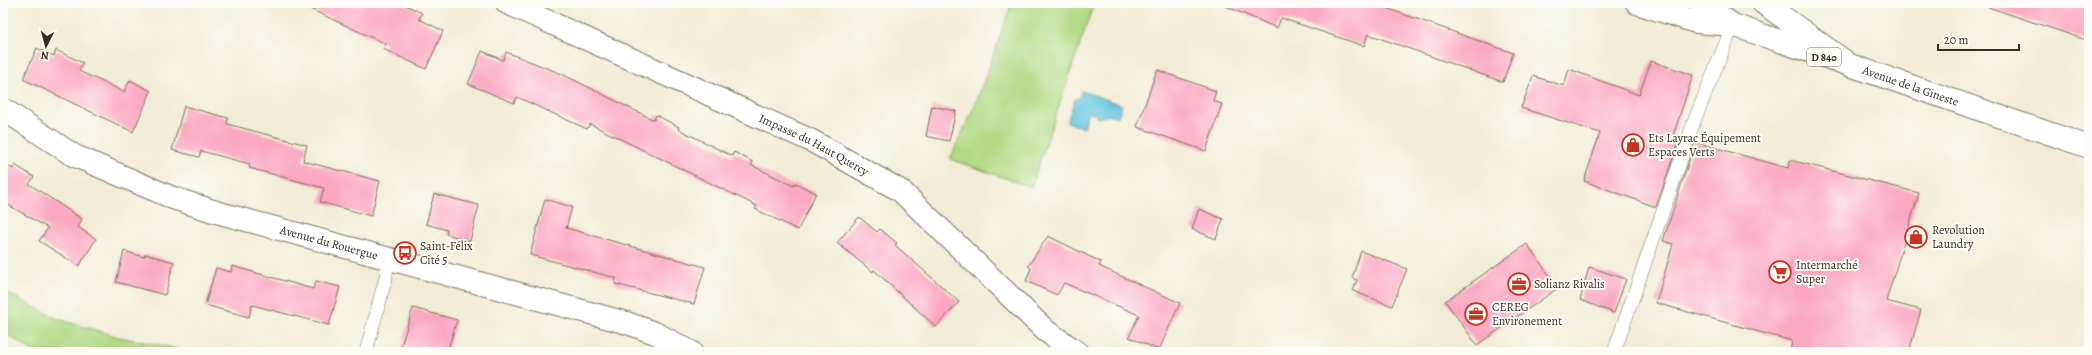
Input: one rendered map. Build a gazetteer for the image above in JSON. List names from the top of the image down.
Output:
{
  "streets": {
    "street": [
      "D 840",
      "Avenue de la Gineste",
      "Impasse du Haut Quercy",
      "Avenue du Rouergue"
    ]
  },
  "places": {
    "shop": ["Ets Layrac Équipement Espaces Verts", "Revolution Laundry"],
    "bus stop": ["Saint-Félix Cité 5"],
    "supermarket": ["Intermarché Super"],
    "office": ["Solianz Rivalis", "CEREG Environement"]
  },
  "scale_bar": "20 m",
  "north": "bottom"
}
